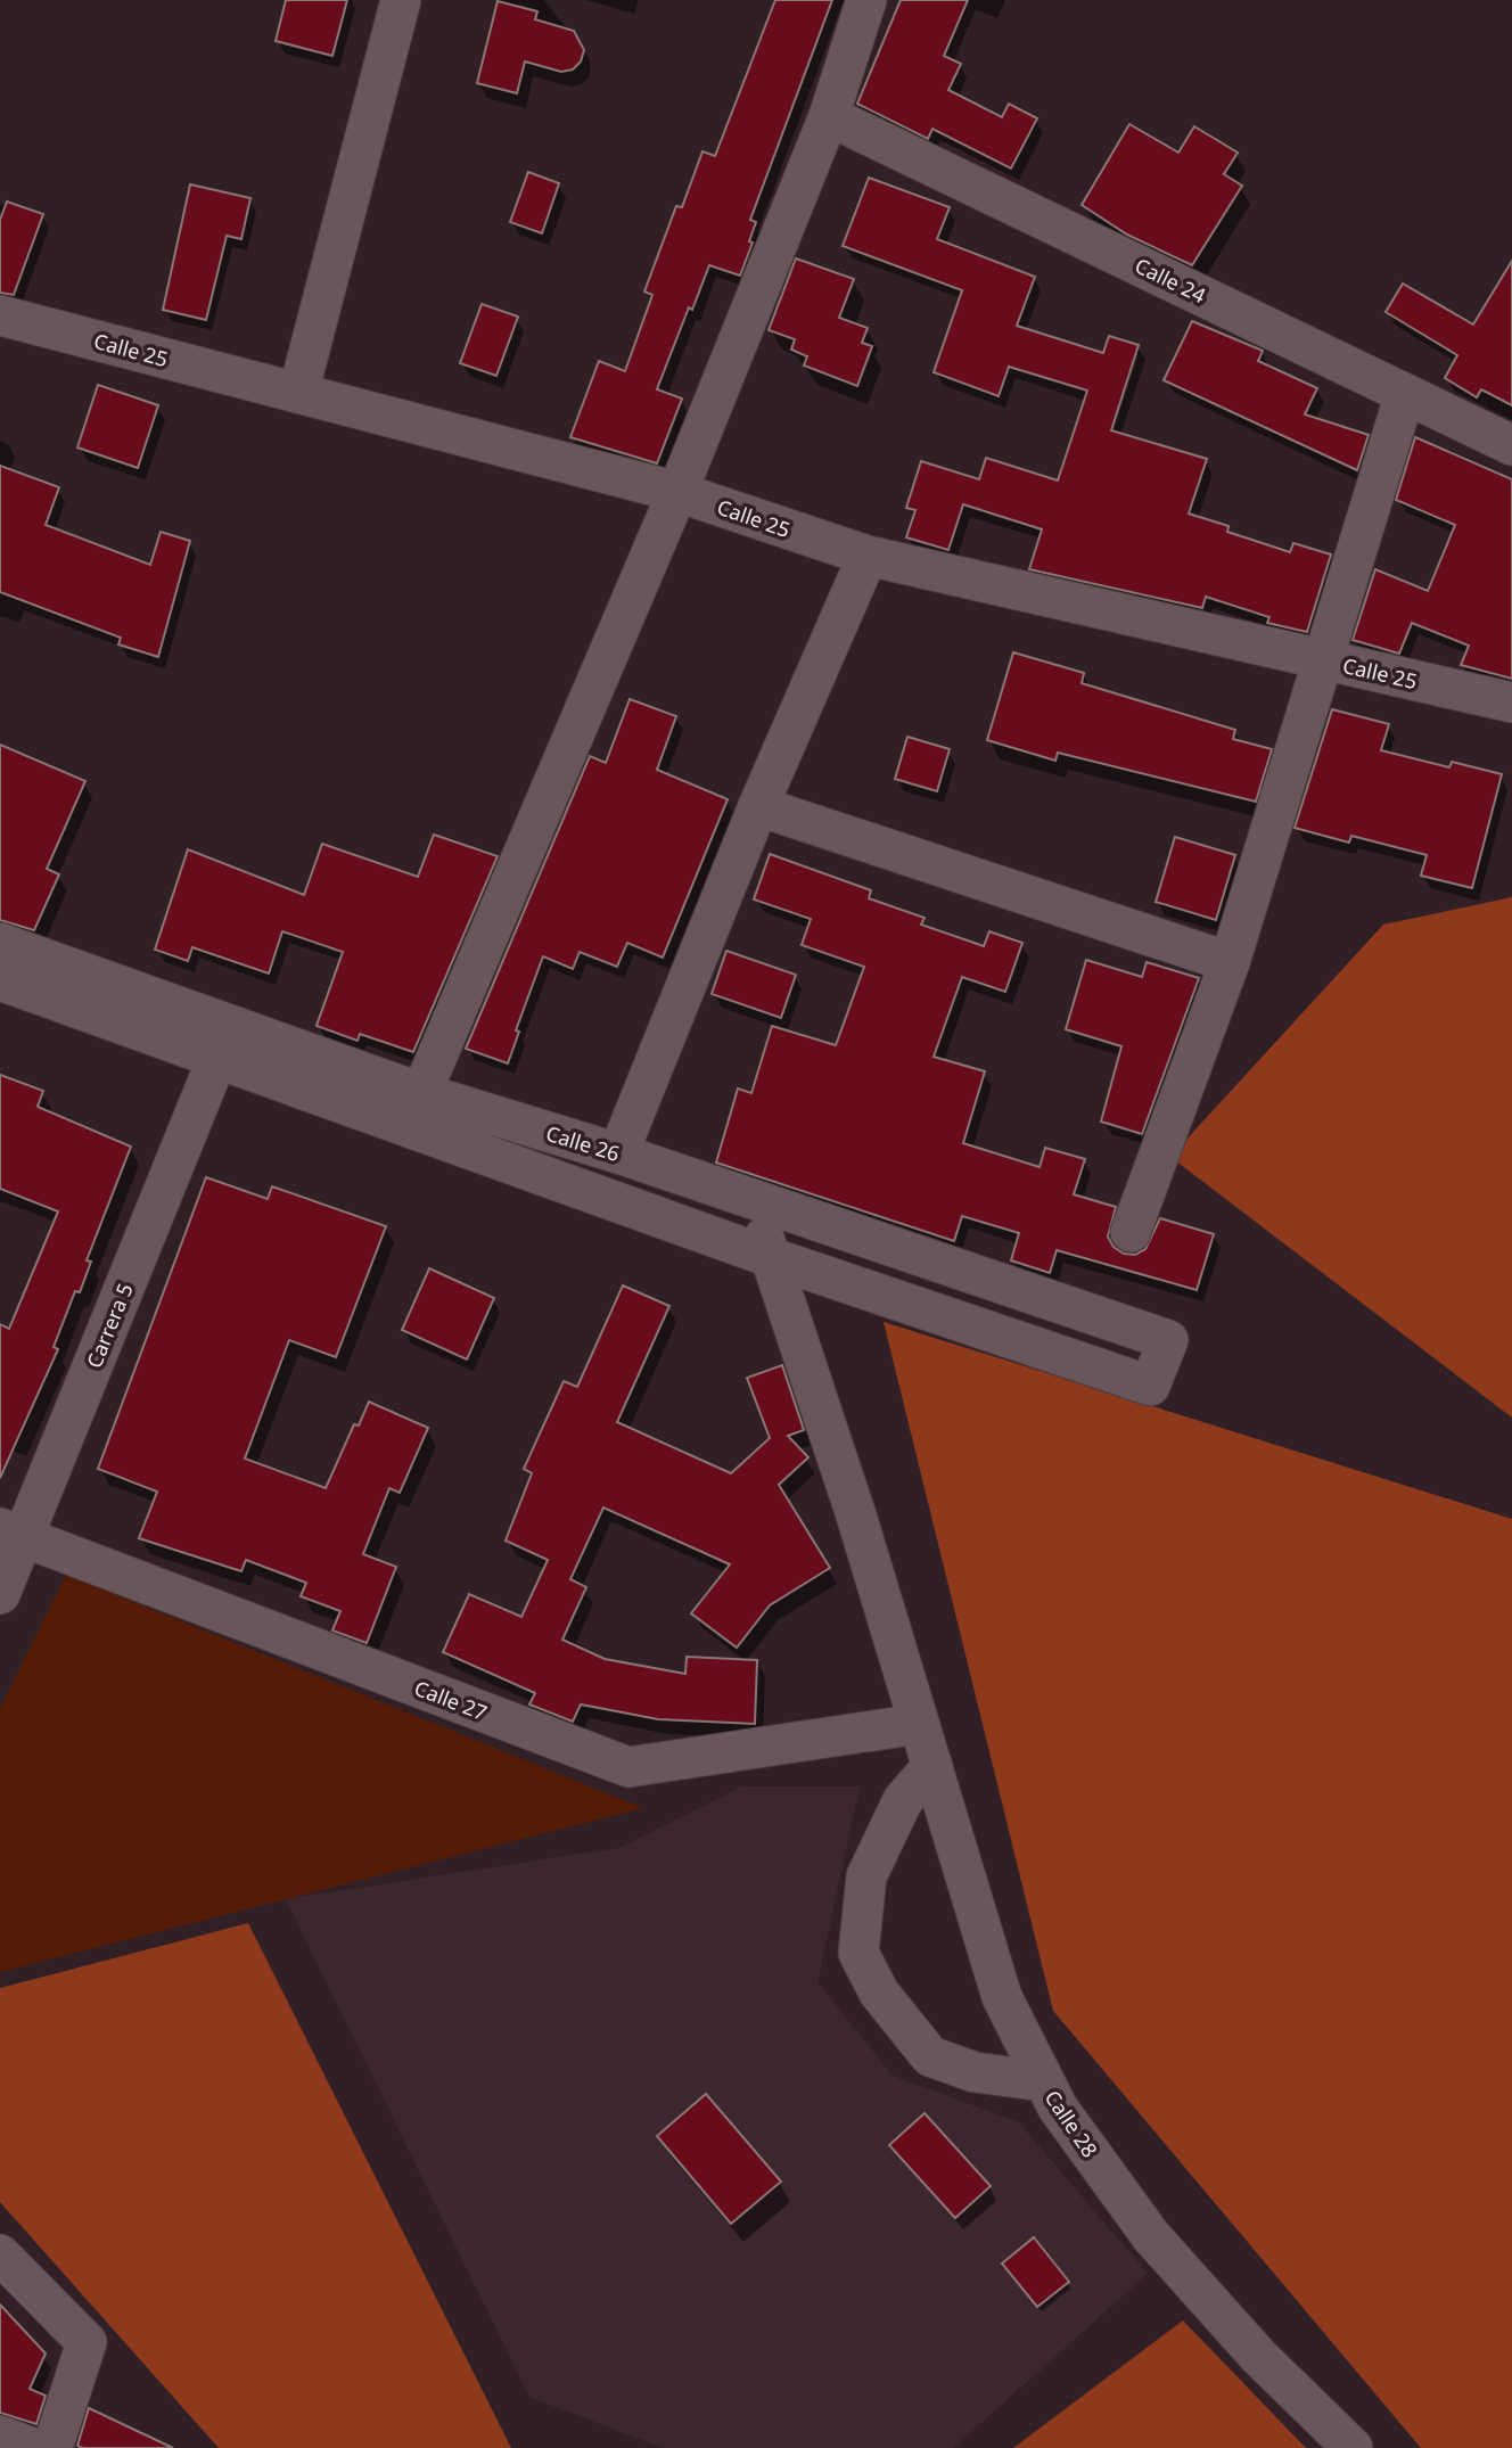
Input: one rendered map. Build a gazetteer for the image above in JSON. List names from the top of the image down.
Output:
{
  "streets": {
    "street": [
      "Calle 24",
      "Calle 25",
      "Calle 26",
      "Carrera 5",
      "Calle 27",
      "Calle 28"
    ]
  },
  "crossings": [
    ["Calle 26", "Carrera 5"],
    ["Calle 26", "Calle 28"],
    ["Carrera 5", "Calle 27"],
    ["Calle 27", "Calle 28"]
  ]
}
